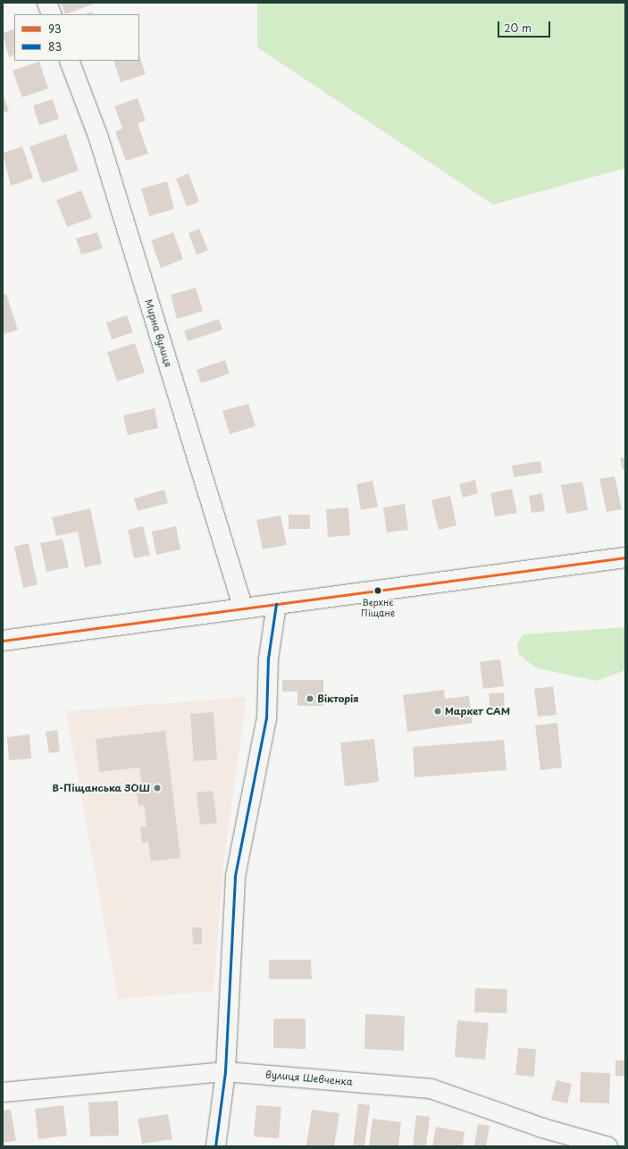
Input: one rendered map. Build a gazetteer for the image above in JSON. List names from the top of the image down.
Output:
{
  "streets": {
    "street": ["Мирна вулиця", "вулиця Шевченка"]
  },
  "places": [
    "Верхнє Піщане",
    "Вікторія",
    "Маркет САМ",
    "В-Піщанська ЗОШ"
  ],
  "lines": ["transit line 93", "transit line 83"],
  "legend": ["93", "83"],
  "scale_bar": "20 m"
}
